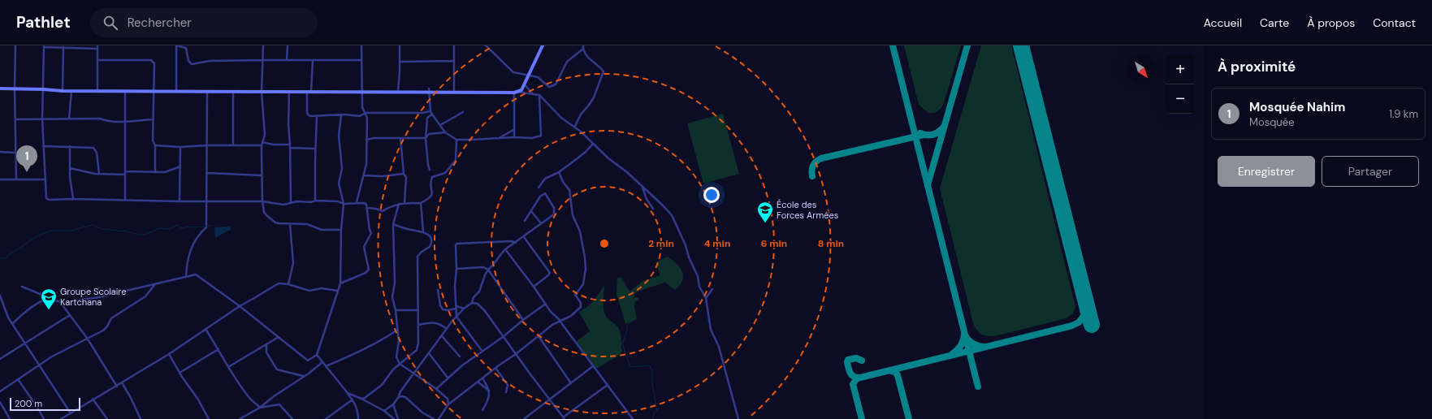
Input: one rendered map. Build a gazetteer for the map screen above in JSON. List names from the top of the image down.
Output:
{
  "places": {
    "school or university": ["École des Forces Armées", "Groupe Scolaire Kartchana"]
  },
  "scale_bar": "200 m",
  "north": "bottom right",
  "page": {
    "header": "Pathlet",
    "search": "Rechercher",
    "nav": [
      "Accueil",
      "Carte",
      "À propos",
      "Contact"
    ],
    "heading": "À proximité",
    "map_buttons": ["+", "−"],
    "list": [
      {
        "mark": "1",
        "name": "Mosquée Nahim",
        "note": "Mosquée",
        "value": "1.9 km"
      }
    ],
    "pins": "1",
    "buttons": ["Enregistrer", "Partager"],
    "scale": "200 m"
  },
  "rings": [
    "2 min",
    "4 min",
    "6 min",
    "8 min"
  ]
}
